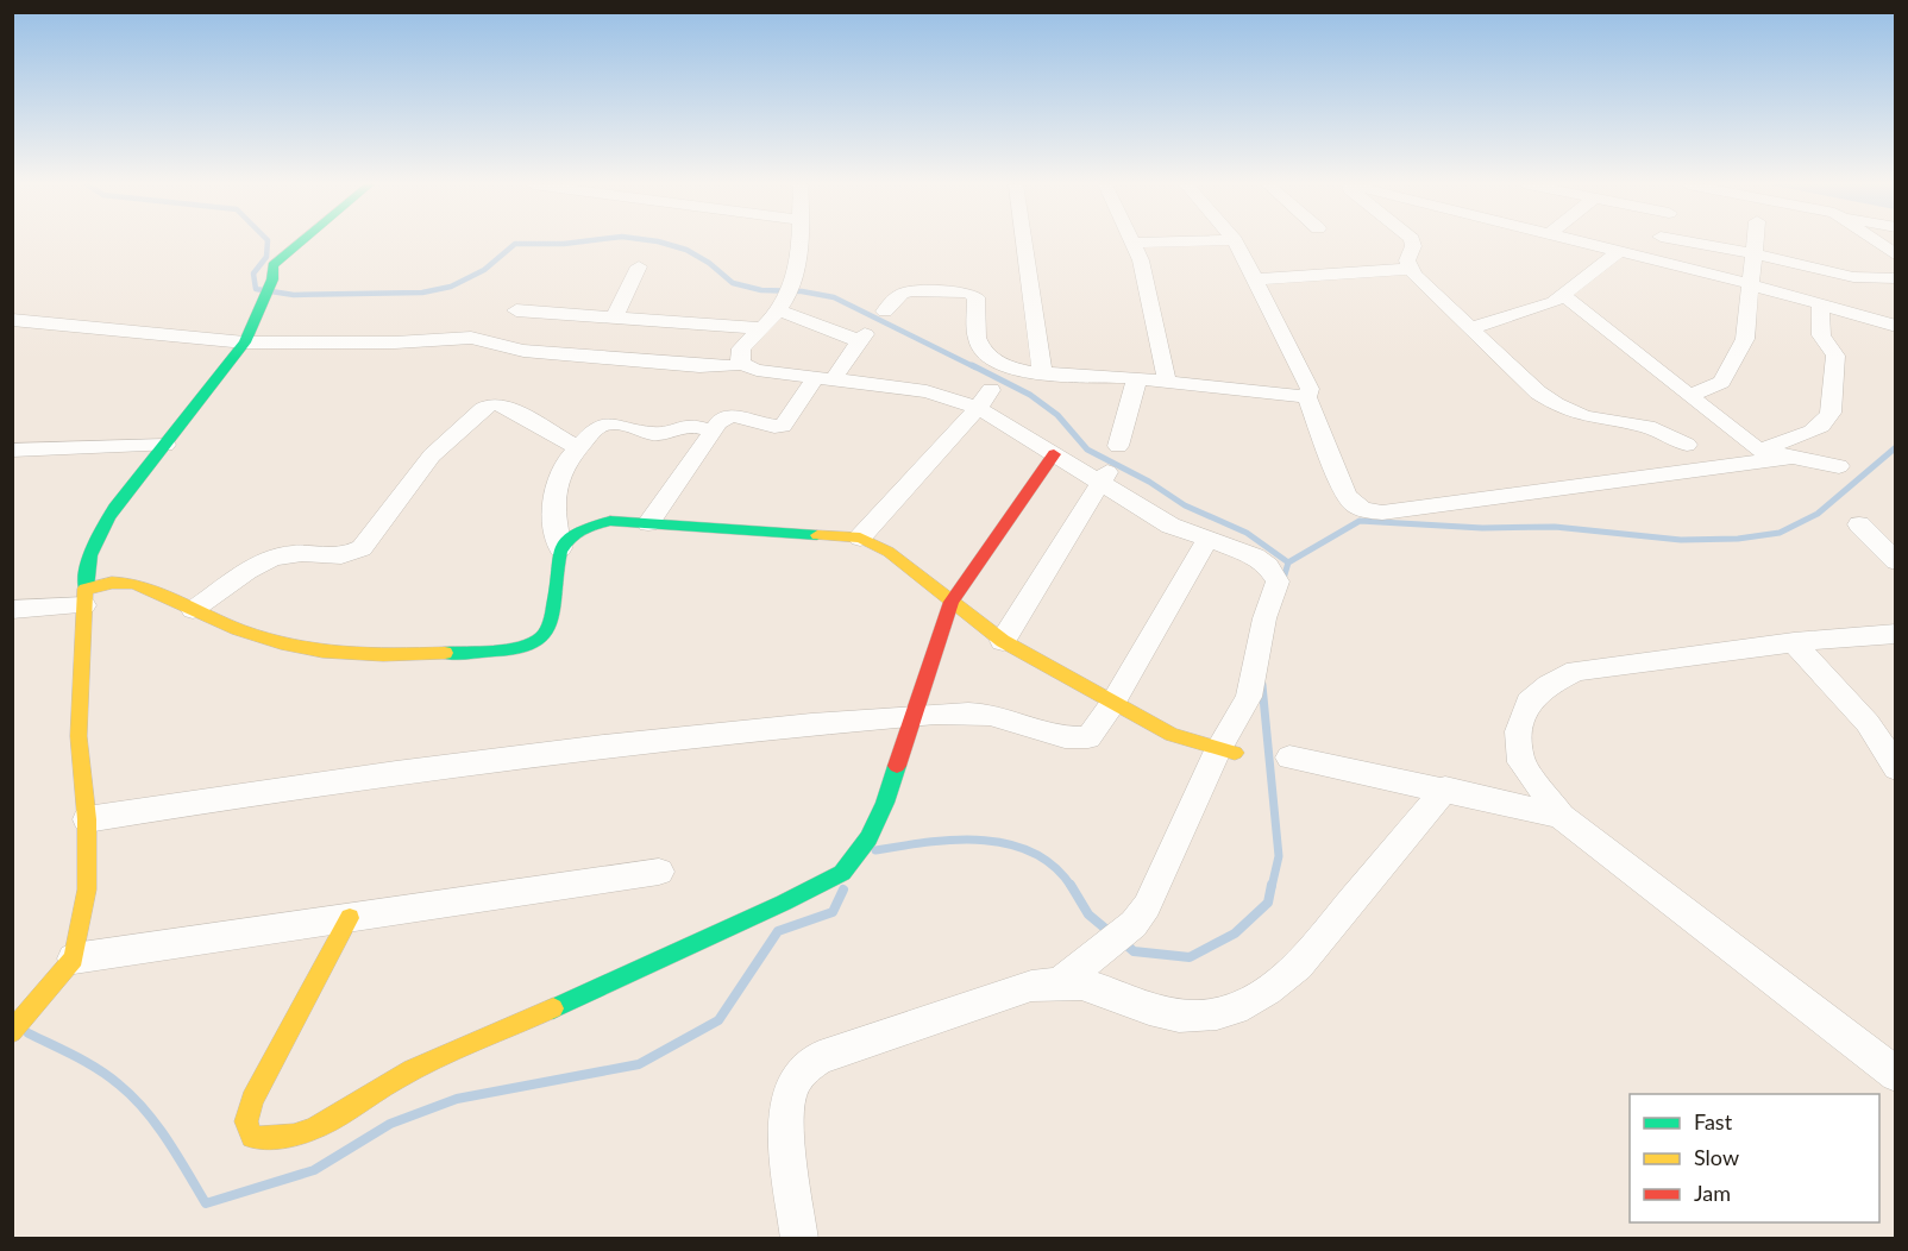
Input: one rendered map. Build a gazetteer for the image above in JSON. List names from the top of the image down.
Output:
{
  "legend": ["Fast", "Slow", "Jam"]
}
